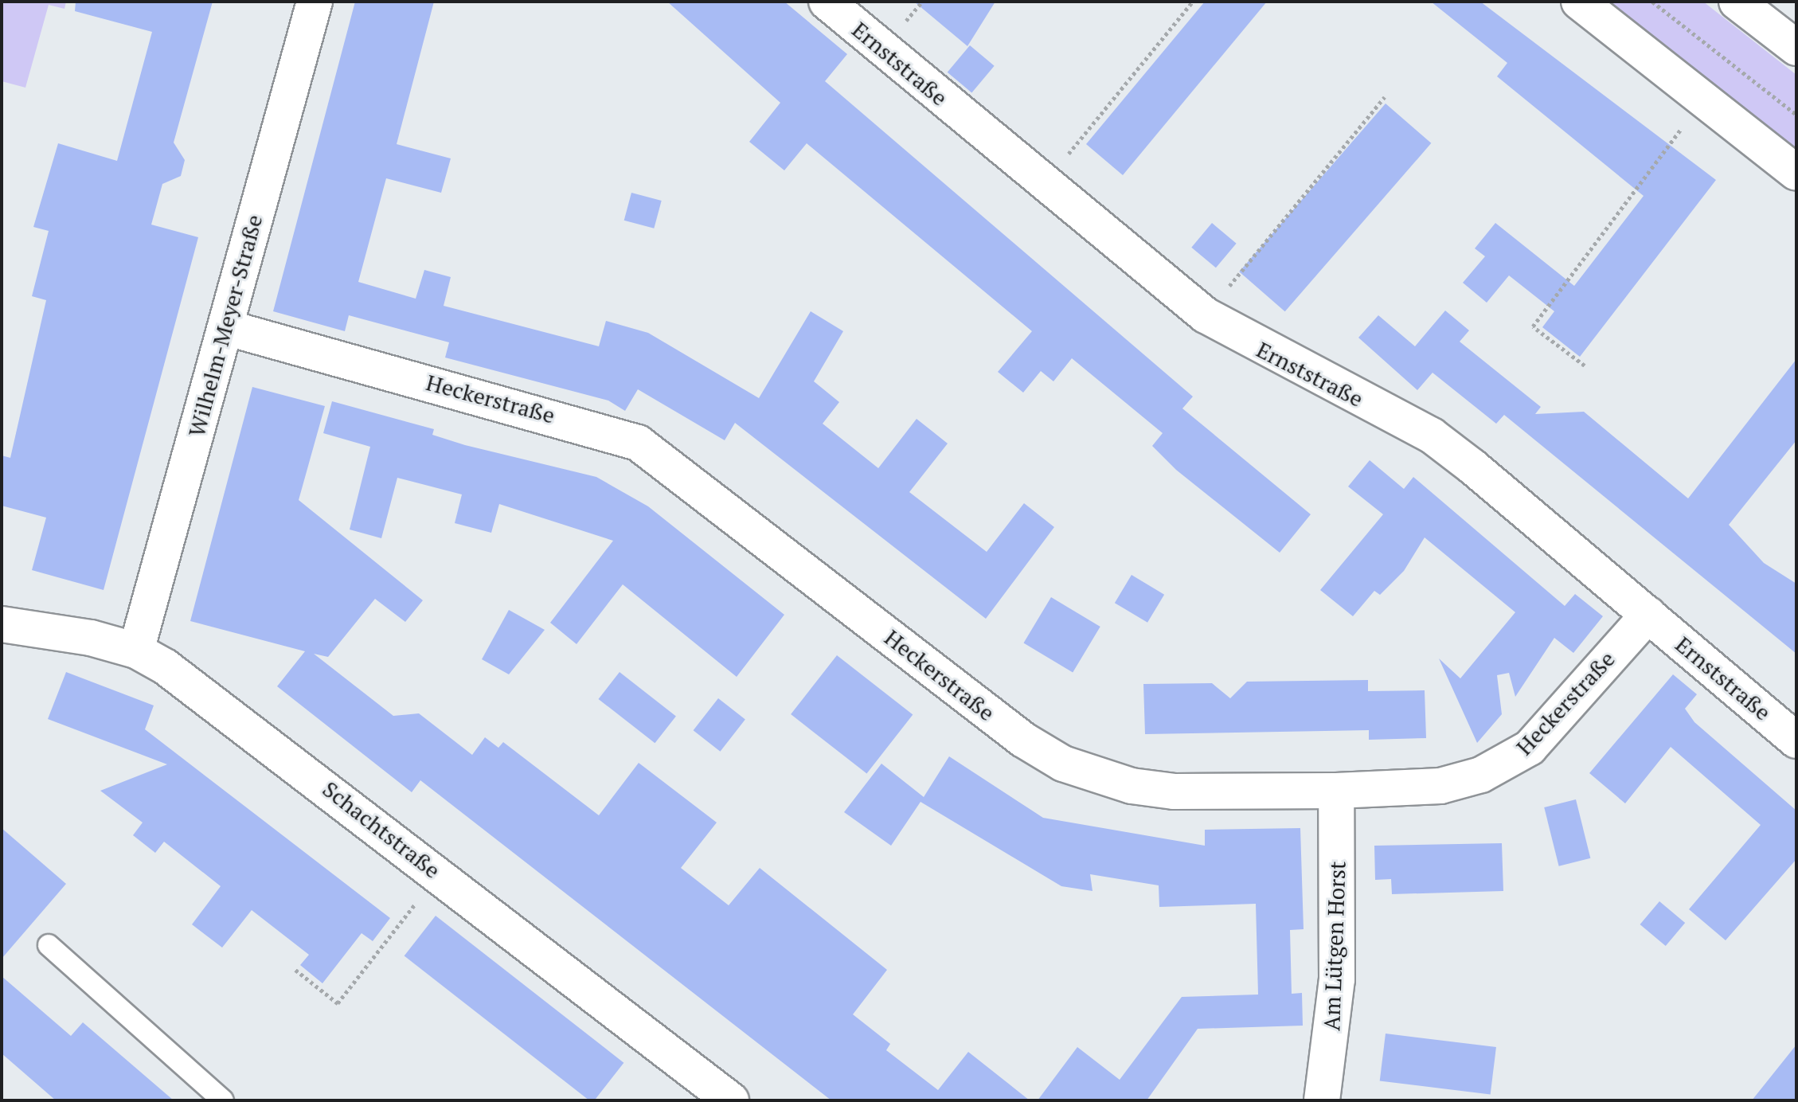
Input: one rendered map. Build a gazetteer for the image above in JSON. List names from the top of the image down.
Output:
{
  "streets": {
    "street": [
      "Ernststraße",
      "Wilhelm-Meyer-Straße",
      "Heckerstraße",
      "Schachtstraße",
      "Am Lütgen Horst"
    ]
  },
  "crossings": [
    ["Ernststraße", "Heckerstraße"],
    ["Wilhelm-Meyer-Straße", "Heckerstraße"],
    ["Wilhelm-Meyer-Straße", "Schachtstraße"],
    ["Heckerstraße", "Am Lütgen Horst"]
  ]
}
